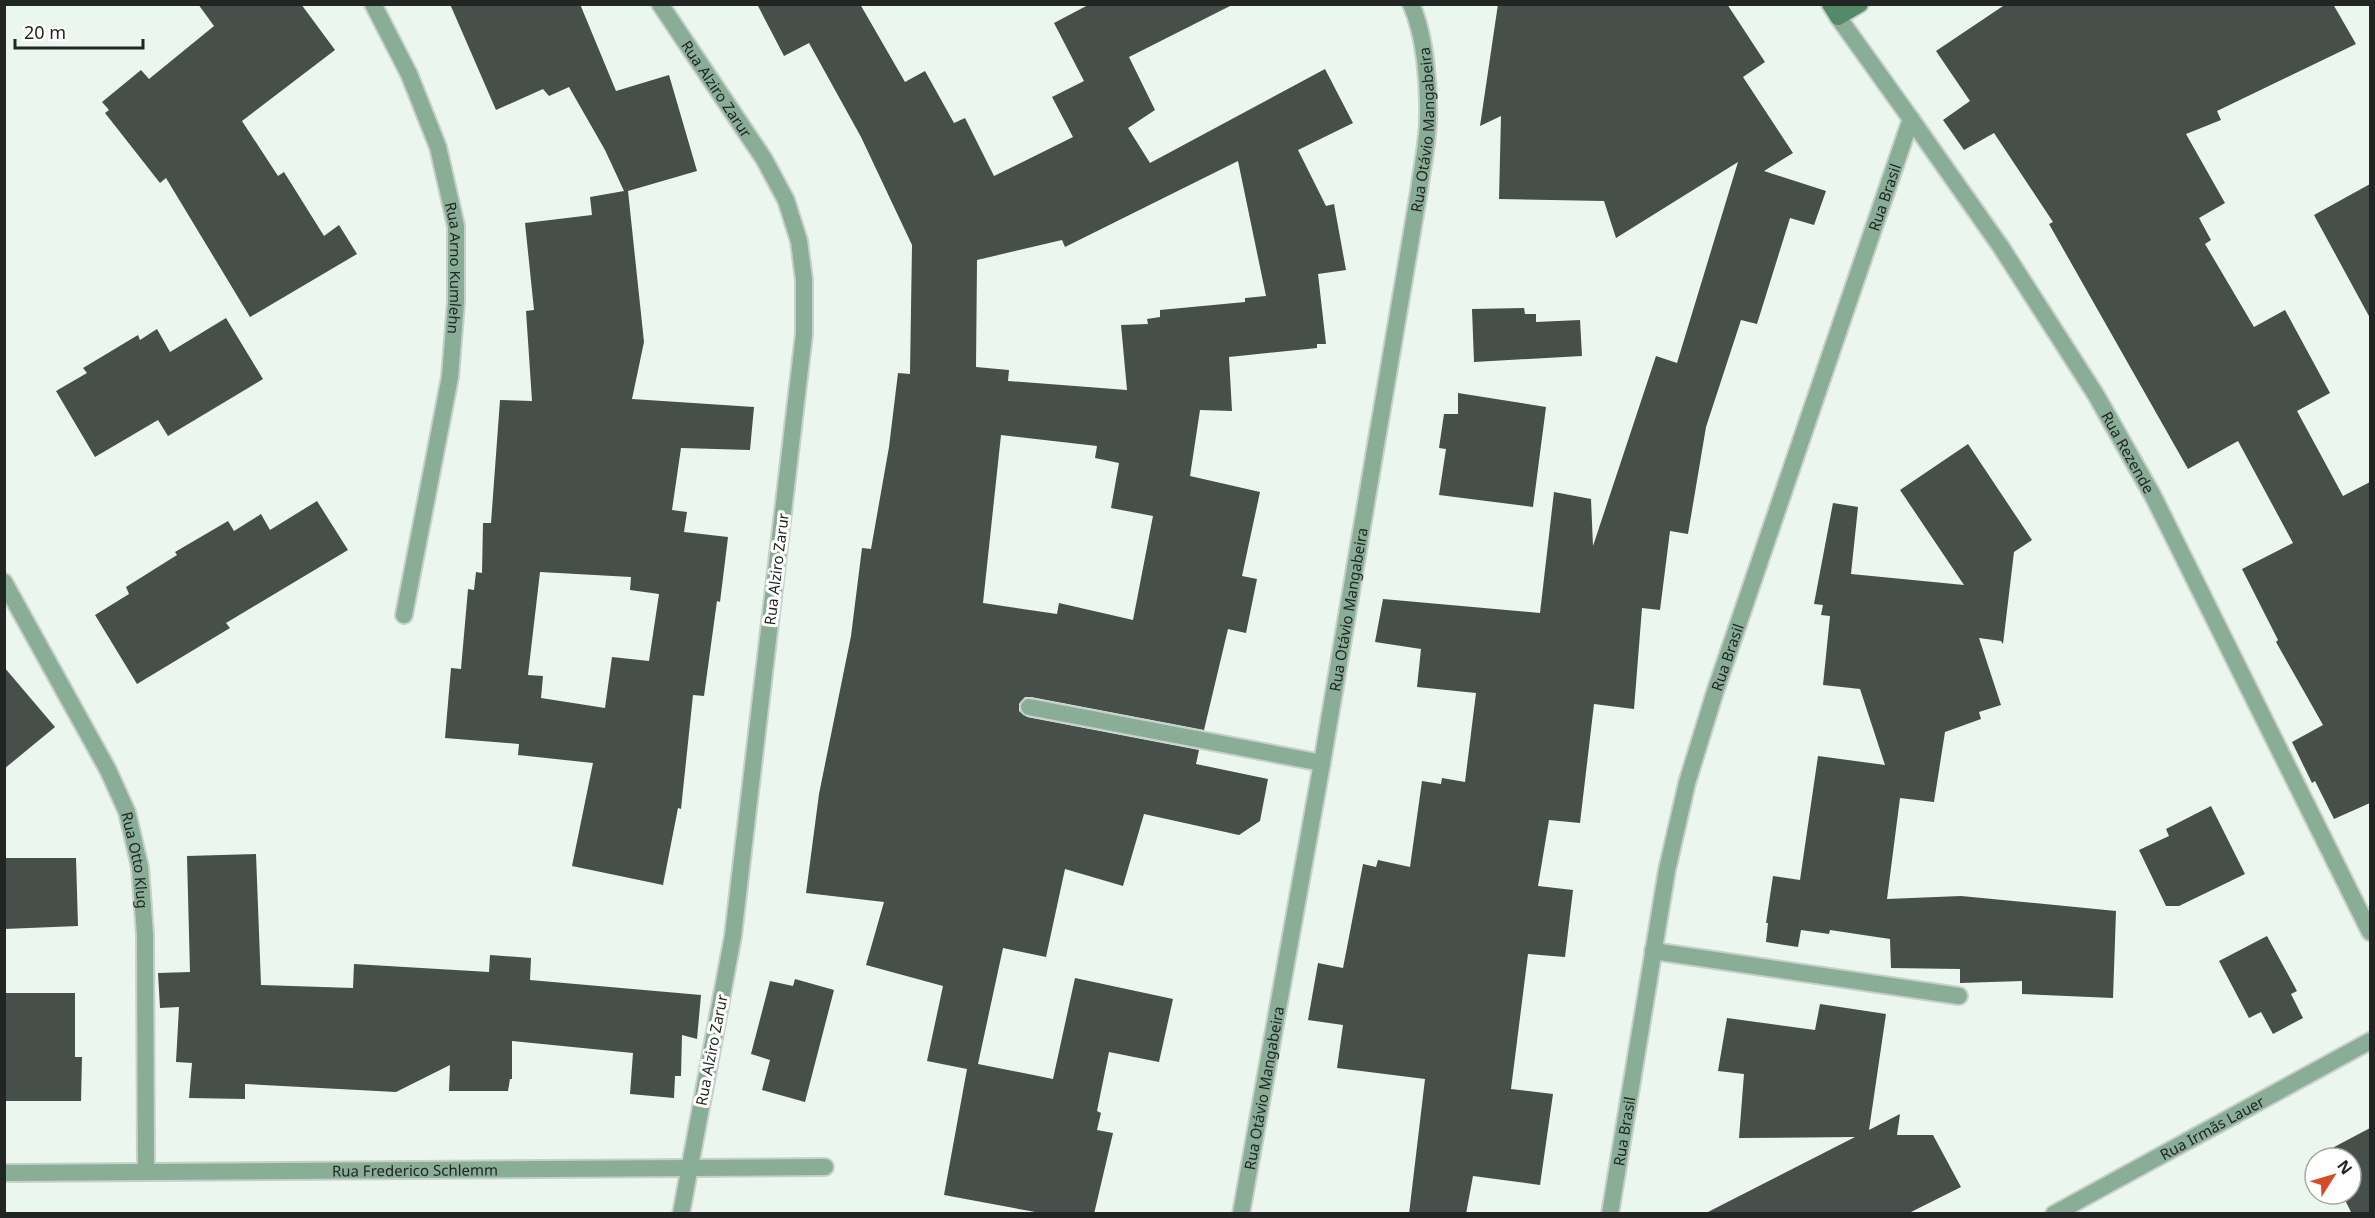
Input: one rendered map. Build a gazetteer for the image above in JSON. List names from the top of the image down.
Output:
{
  "streets": {
    "street": [
      "Rua Alziro Zarur",
      "Rua Otávio Mangabeira",
      "Rua Brasil",
      "Rua Arno Kumlehn",
      "Rua Rezende",
      "Rua Otto Klug",
      "Rua Irmãs Lauer",
      "Rua Frederico Schlemm"
    ]
  },
  "crossings": [
    ["Rua Alziro Zarur", "Rua Frederico Schlemm"],
    ["Rua Brasil", "Rua Rezende"],
    ["Rua Otto Klug", "Rua Frederico Schlemm"]
  ],
  "scale_bar": "20 m",
  "north": "top right"
}
